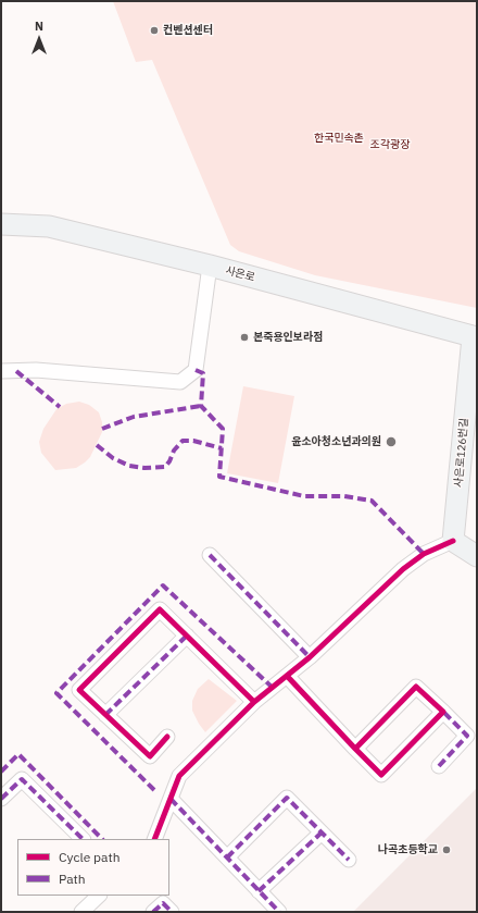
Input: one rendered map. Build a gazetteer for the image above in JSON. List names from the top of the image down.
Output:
{
  "streets": {
    "main road": ["사은로", "사은로126번길"]
  },
  "crossings": [
    ["사은로", "사은로126번길"]
  ],
  "parks": ["한국민속촌", "조각광장"],
  "places": [
    "컨벤션센터",
    "본죽용인보라점",
    "윤소아청소년과의원",
    "나곡초등학교"
  ],
  "legend": ["Cycle path", "Path"],
  "north": "top"
}
